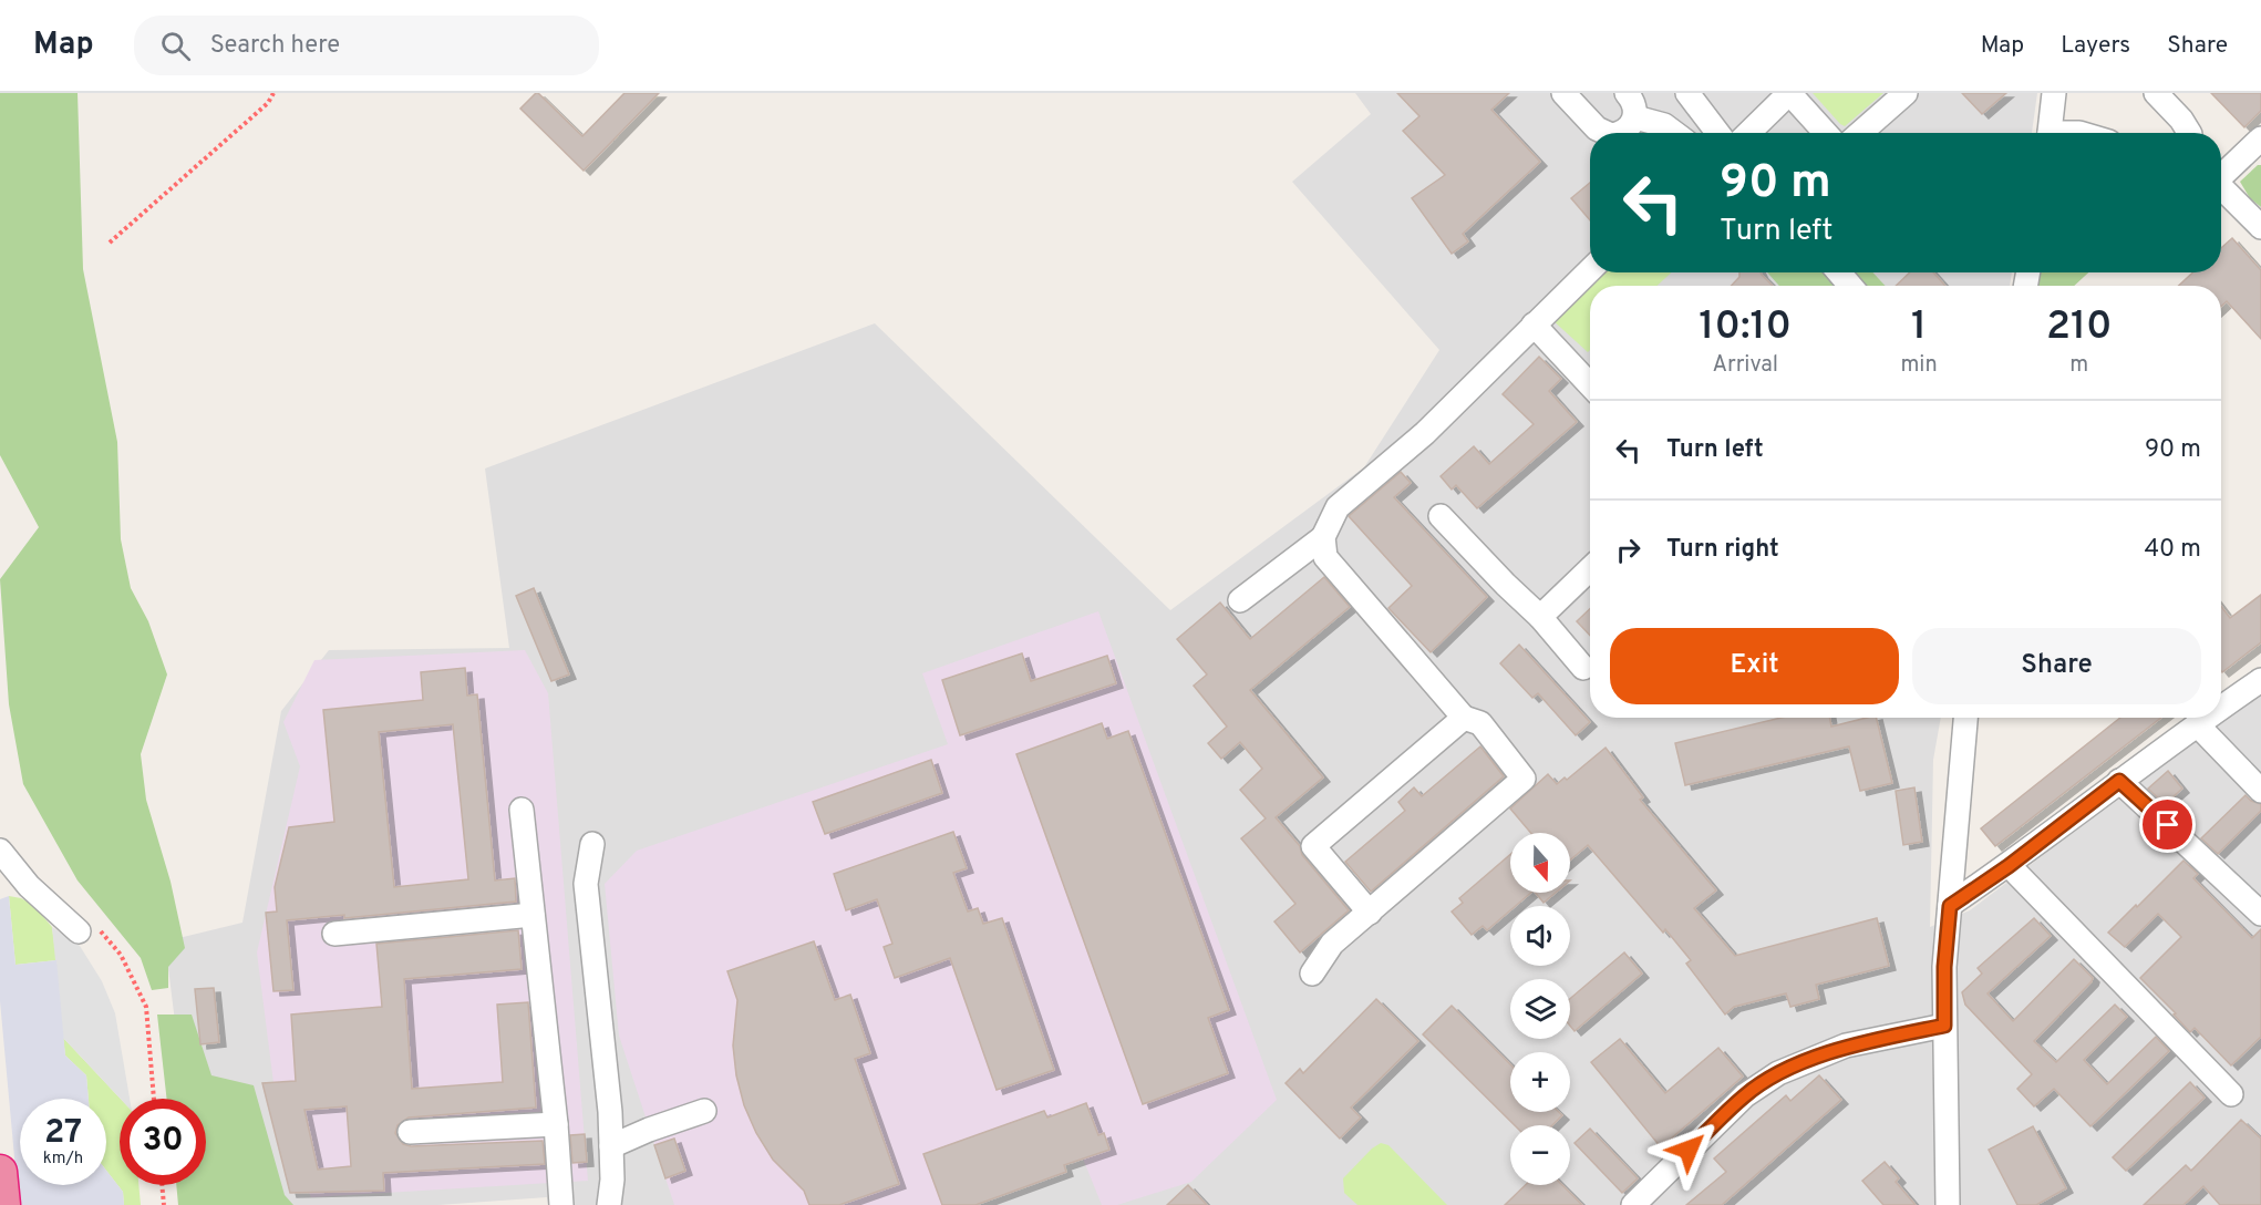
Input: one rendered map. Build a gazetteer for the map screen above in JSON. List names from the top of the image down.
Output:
{
  "north": "bottom",
  "page": {
    "header": "Map",
    "search": "Search here",
    "nav": ["Map", "Layers", "Share"],
    "turn": ["90 m", "Turn left"],
    "eta": [
      "10:10",
      "Arrival",
      "1",
      "min",
      "210",
      "m"
    ],
    "list": [
      {
        "name": "Turn left",
        "value": "90 m"
      },
      {
        "name": "Turn right",
        "value": "40 m"
      }
    ],
    "buttons": ["Exit", "Share"],
    "map_buttons": ["+", "−"],
    "speed": "27 km/h",
    "limit": "30"
  }
}
